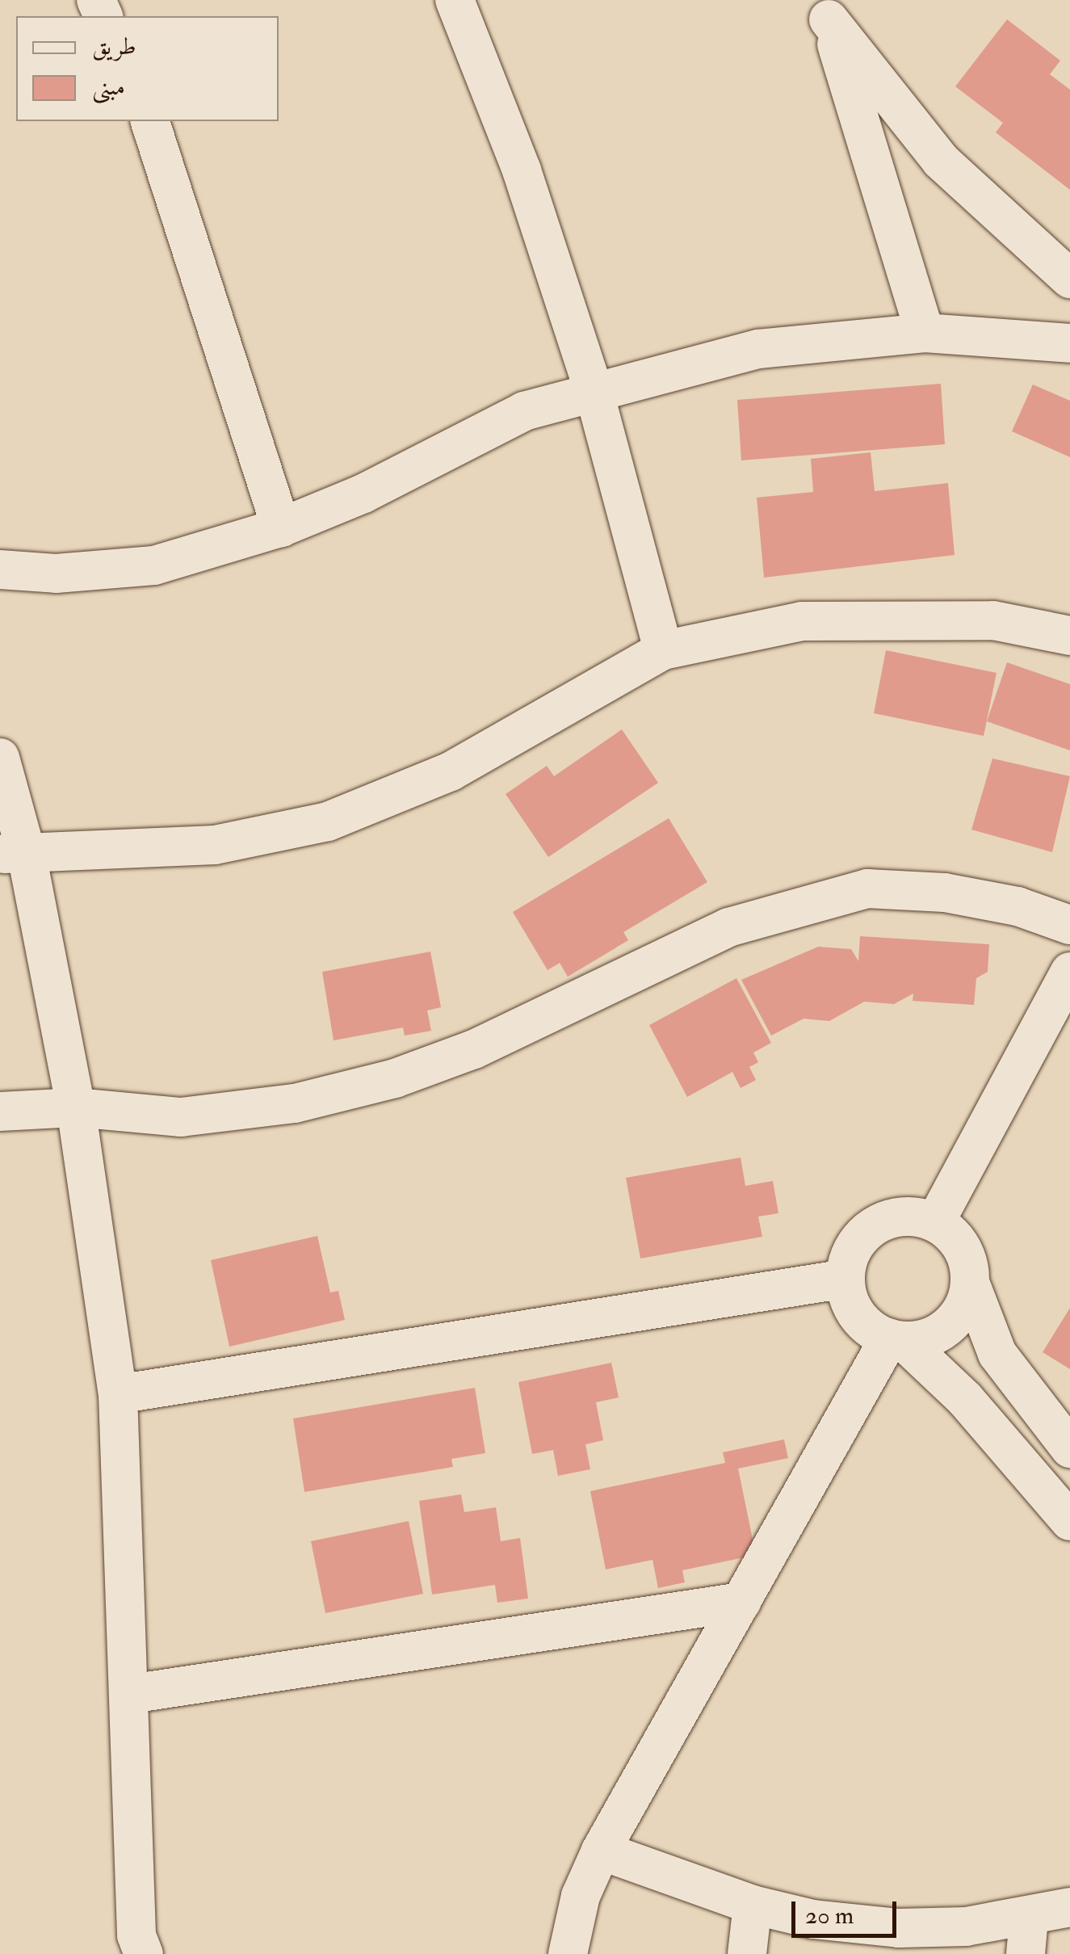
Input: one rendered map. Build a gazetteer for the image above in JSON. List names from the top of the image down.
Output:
{
  "legend": ["طريق", "مبنى"],
  "scale_bar": "20 m"
}
